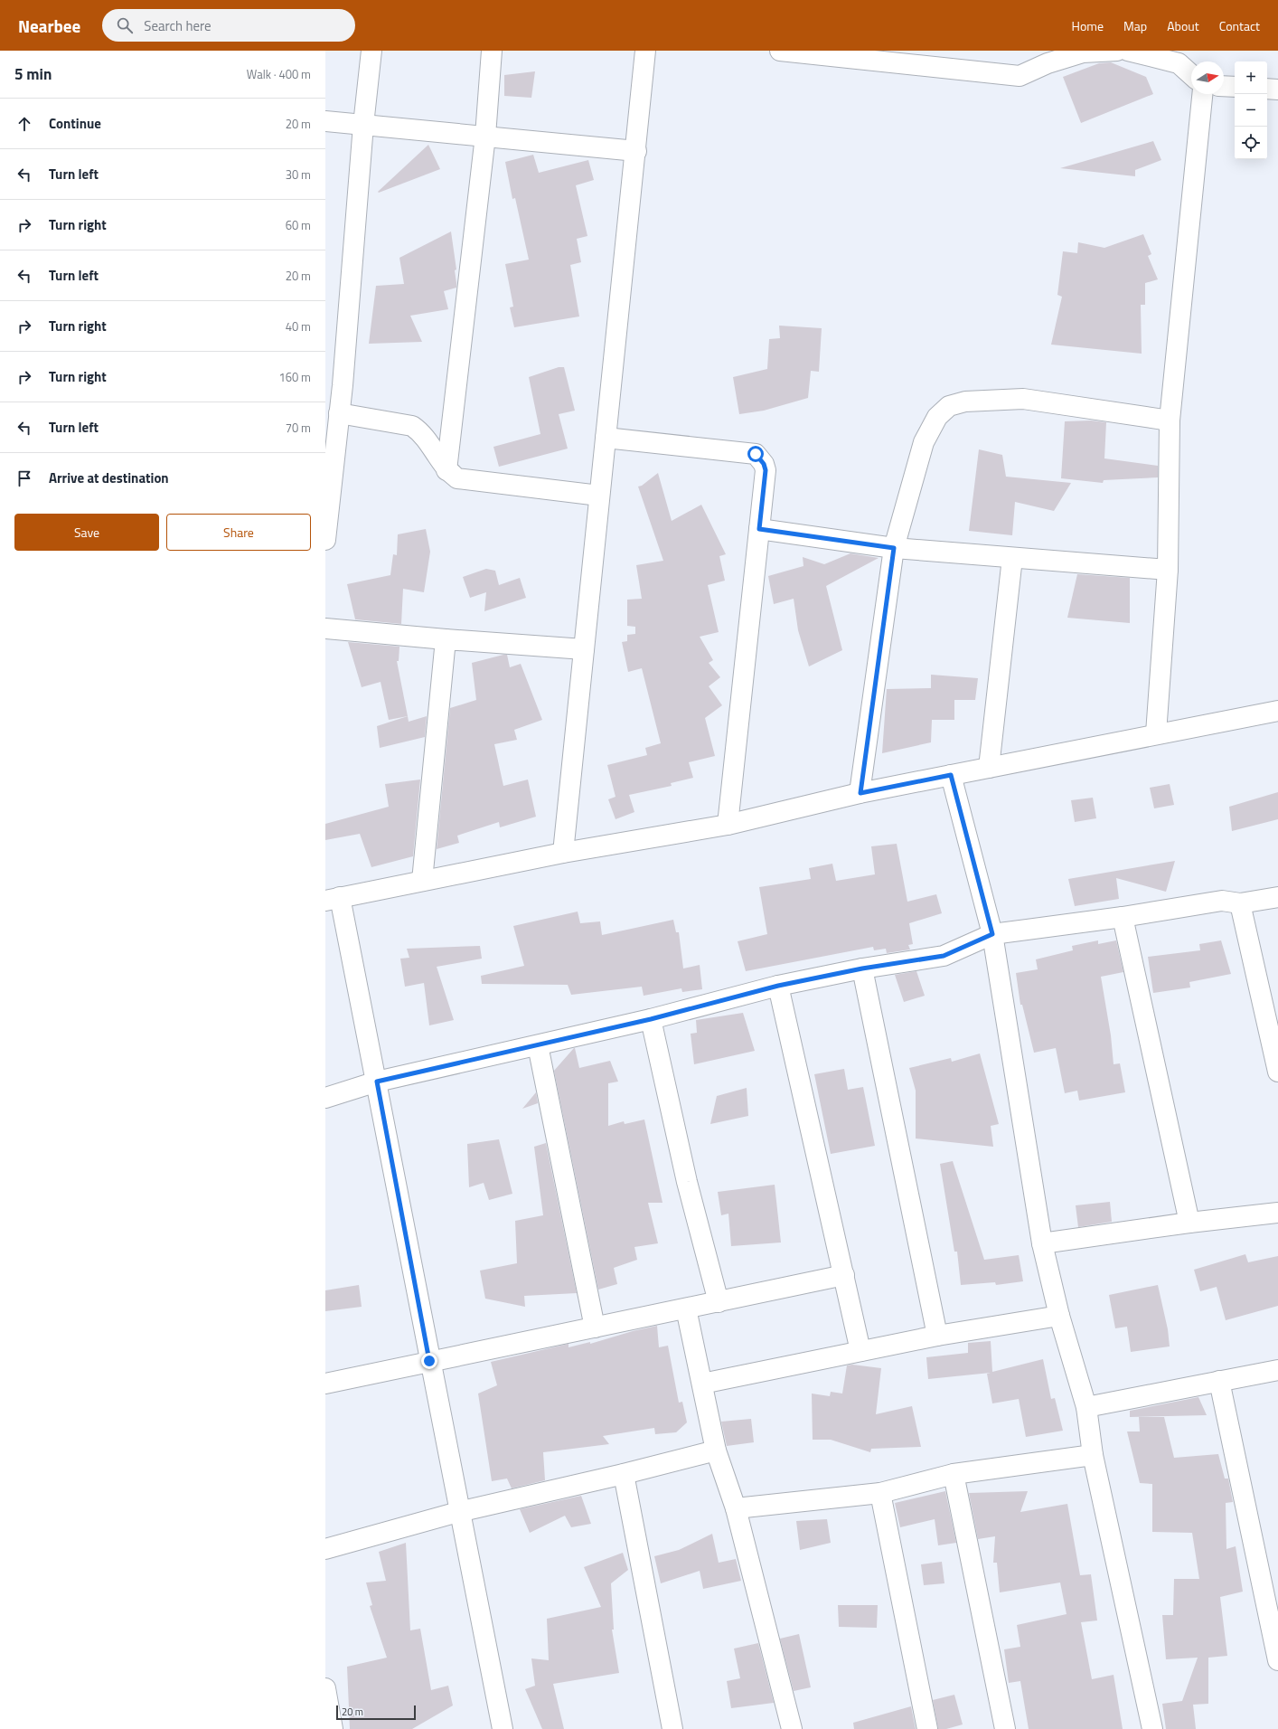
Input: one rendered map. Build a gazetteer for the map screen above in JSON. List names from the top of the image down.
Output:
{
  "scale_bar": "20 m",
  "north": "right",
  "page": {
    "header": "Nearbee",
    "search": "Search here",
    "nav": [
      "Home",
      "Map",
      "About",
      "Contact"
    ],
    "heading": ["5 min", "Walk · 400 m"],
    "map_buttons": ["+", "−"],
    "list": [
      ["Continue", "20 m"],
      ["Turn left", "30 m"],
      ["Turn right", "60 m"],
      ["Turn left", "20 m"],
      ["Turn right", "40 m"],
      ["Turn right", "160 m"],
      ["Turn left", "70 m"],
      "Arrive at destination"
    ],
    "buttons": ["Save", "Share"],
    "scale": "20 m"
  }
}
